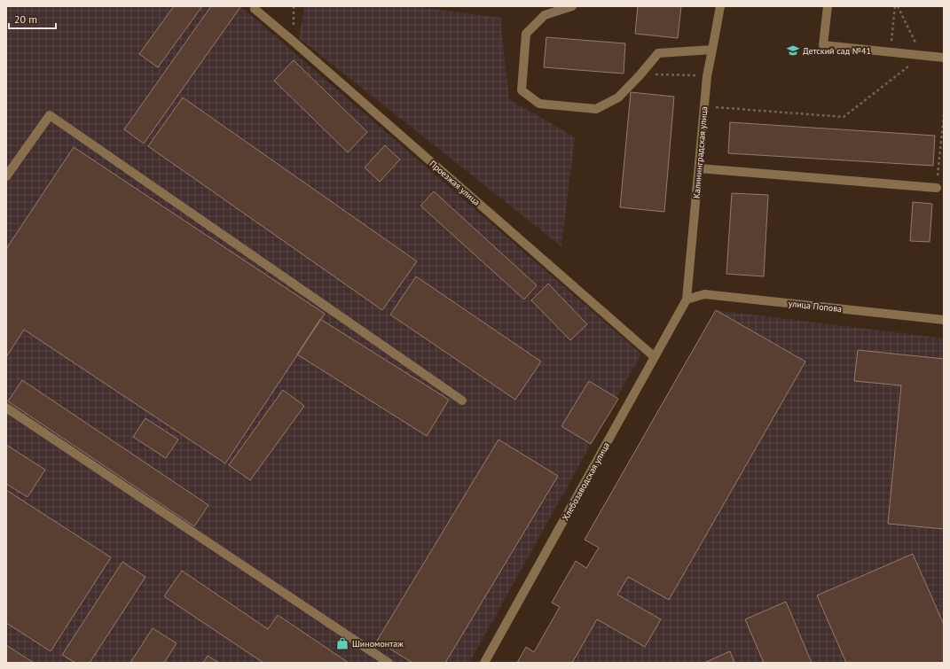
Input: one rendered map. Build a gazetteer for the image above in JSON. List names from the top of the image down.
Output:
{
  "streets": {
    "street": [
      "Калининградская улица",
      "Проезжая улица",
      "улица Попова",
      "Хлебозаводская улица"
    ]
  },
  "crossings": [
    ["Калининградская улица", "улица Попова"],
    ["Калининградская улица", "Хлебозаводская улица"],
    ["Проезжая улица", "Хлебозаводская улица"],
    ["улица Попова", "Хлебозаводская улица"]
  ],
  "places": {
    "school or university": ["Детский сад №41"],
    "shop": ["Шиномонтаж"]
  },
  "scale_bar": "20 m"
}
